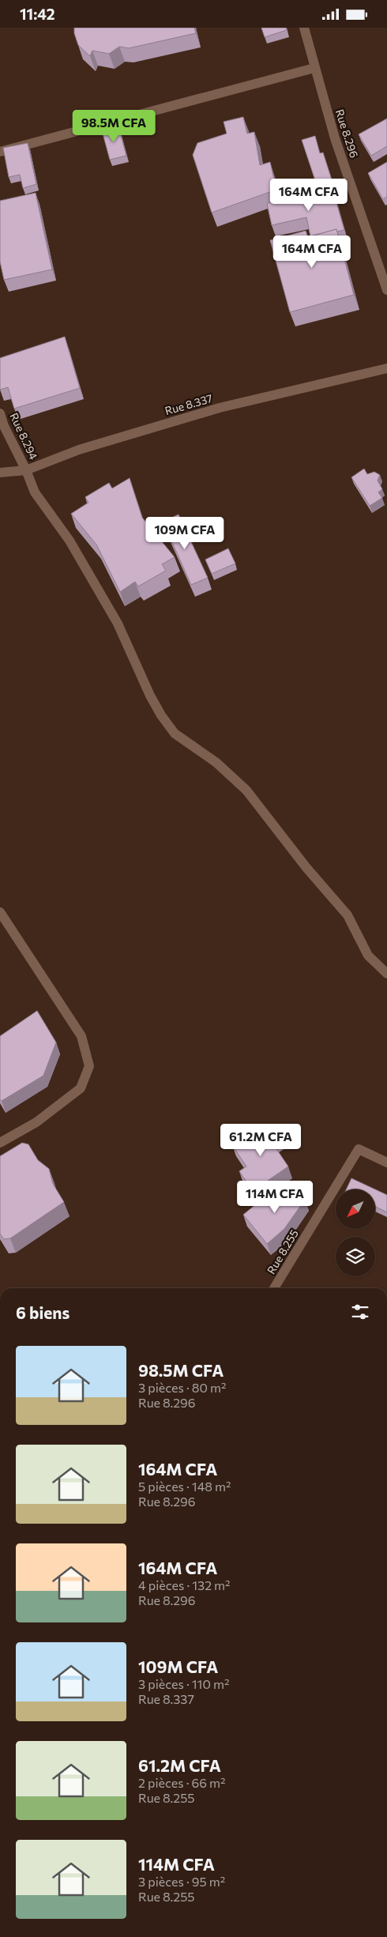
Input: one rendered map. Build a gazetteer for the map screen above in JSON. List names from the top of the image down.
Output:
{
  "streets": {
    "street": [
      "Rue 8.296",
      "Rue 8.337",
      "Rue 8.294",
      "Rue 8.255"
    ]
  },
  "crossings": [
    ["Rue 8.337", "Rue 8.294"]
  ],
  "north": "bottom left",
  "page": {
    "status": "11:42",
    "price": [
      "98.5M CFA",
      "164M CFA",
      "164M CFA",
      "109M CFA",
      "61.2M CFA",
      "114M CFA"
    ],
    "heading": "6 biens",
    "list": [
      {
        "name": "98.5M CFA",
        "note": "3 pièces · 80 m² · Rue 8.296"
      },
      {
        "name": "164M CFA",
        "note": "5 pièces · 148 m² · Rue 8.296"
      },
      {
        "name": "164M CFA",
        "note": "4 pièces · 132 m² · Rue 8.296"
      },
      {
        "name": "109M CFA",
        "note": "3 pièces · 110 m² · Rue 8.337"
      },
      {
        "name": "61.2M CFA",
        "note": "2 pièces · 66 m² · Rue 8.255"
      },
      {
        "name": "114M CFA",
        "note": "3 pièces · 95 m² · Rue 8.255"
      }
    ]
  }
}
